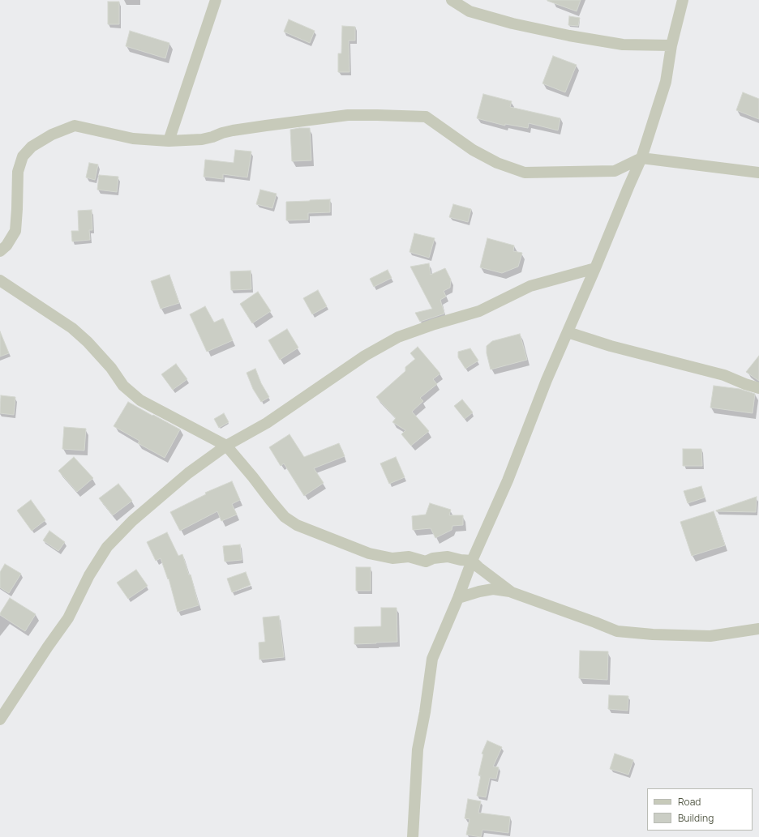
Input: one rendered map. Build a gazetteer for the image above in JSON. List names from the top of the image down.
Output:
{
  "legend": ["Road", "Building"]
}
